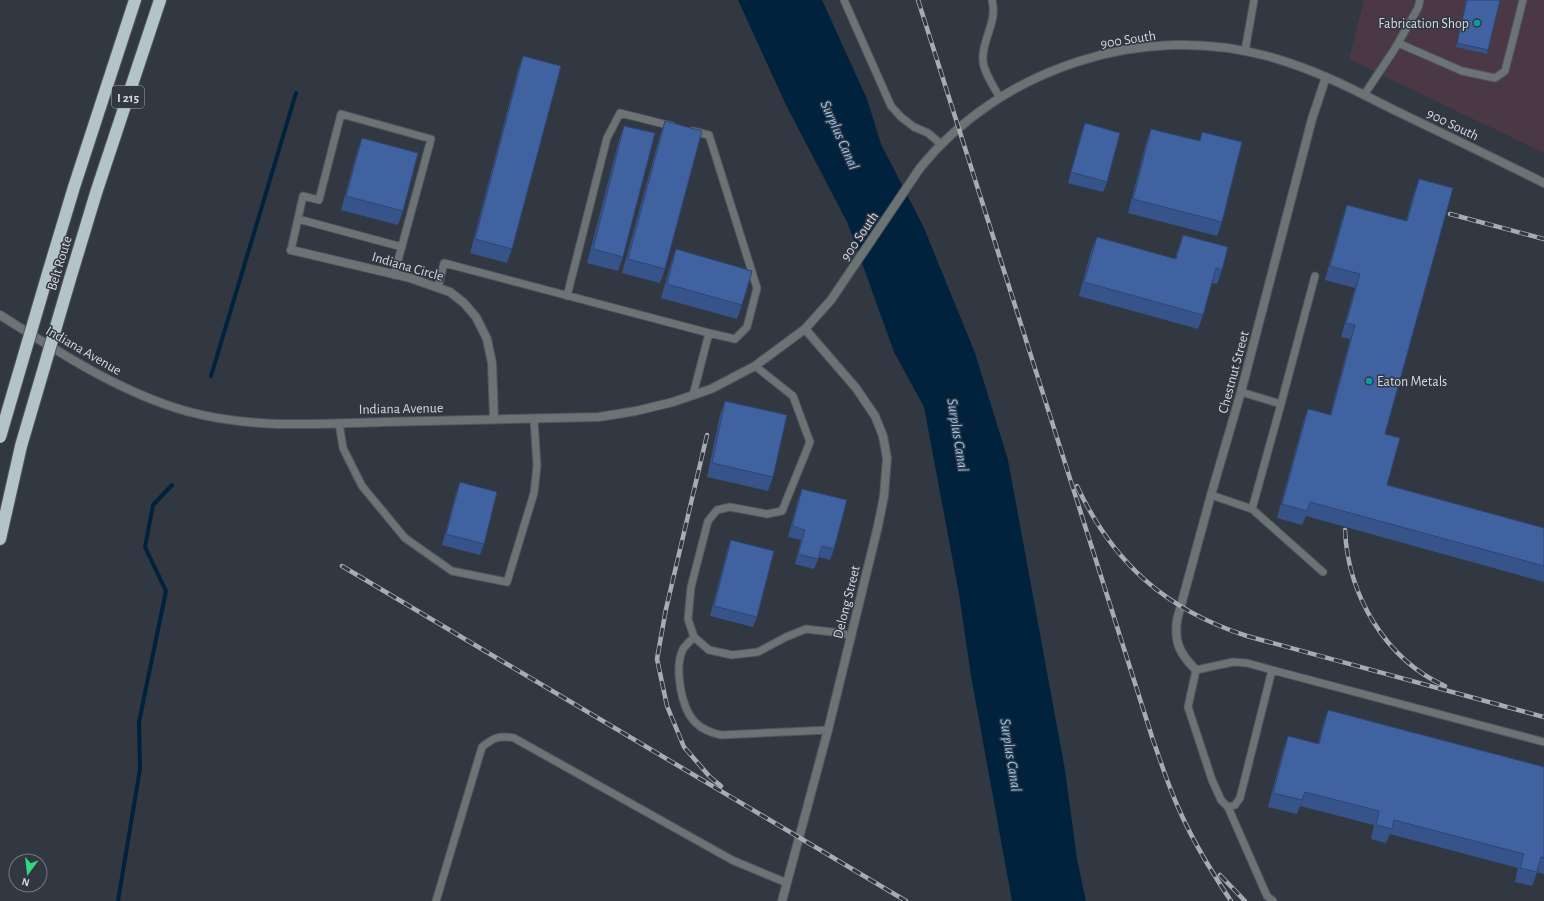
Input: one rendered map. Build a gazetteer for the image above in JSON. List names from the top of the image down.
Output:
{
  "streets": {
    "highway": ["I 215", "Belt Route"],
    "street": [
      "900 South",
      "Indiana Circle",
      "Indiana Avenue",
      "Chestnut Street",
      "Delong Street"
    ]
  },
  "crossings": [
    ["900 South", "Indiana Avenue"],
    ["900 South", "Chestnut Street"],
    ["900 South", "Delong Street"],
    ["Indiana Circle", "Indiana Avenue"],
    ["Indiana Avenue", "Delong Street"]
  ],
  "water": ["Surplus Canal"],
  "places": ["Fabrication Shop", "Eaton Metals"],
  "north": "bottom"
}
